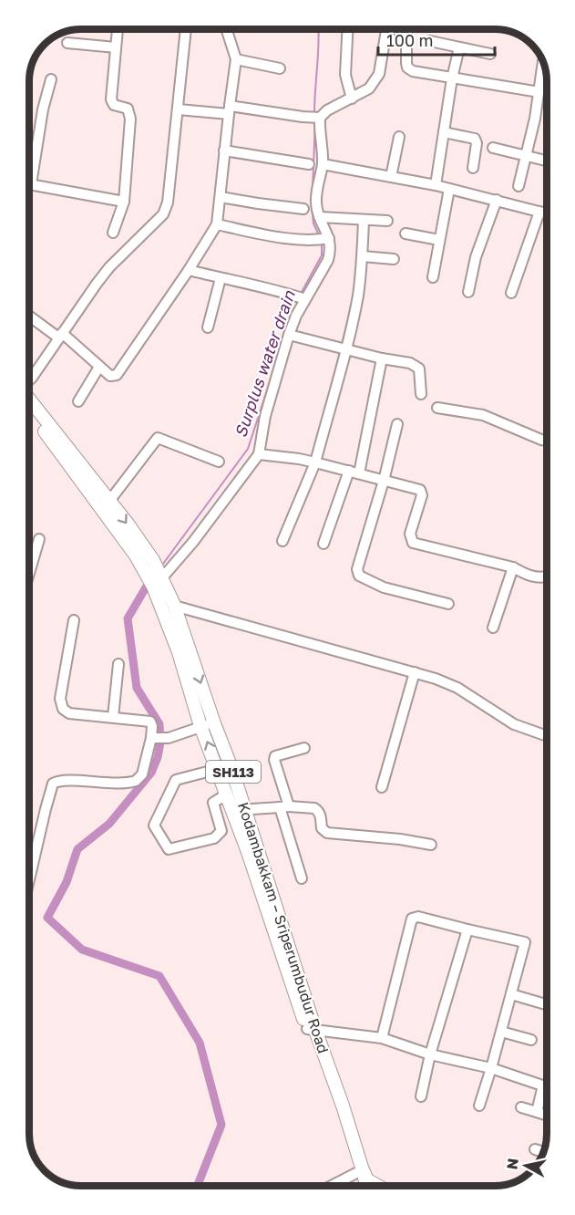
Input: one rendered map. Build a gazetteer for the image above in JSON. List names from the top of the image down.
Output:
{
  "streets": {
    "main road": ["SH113", "Kodambakkam – Sriperumbudur Road"]
  },
  "water": ["Surplus water drain"],
  "scale_bar": "100 m",
  "north": "left"
}
